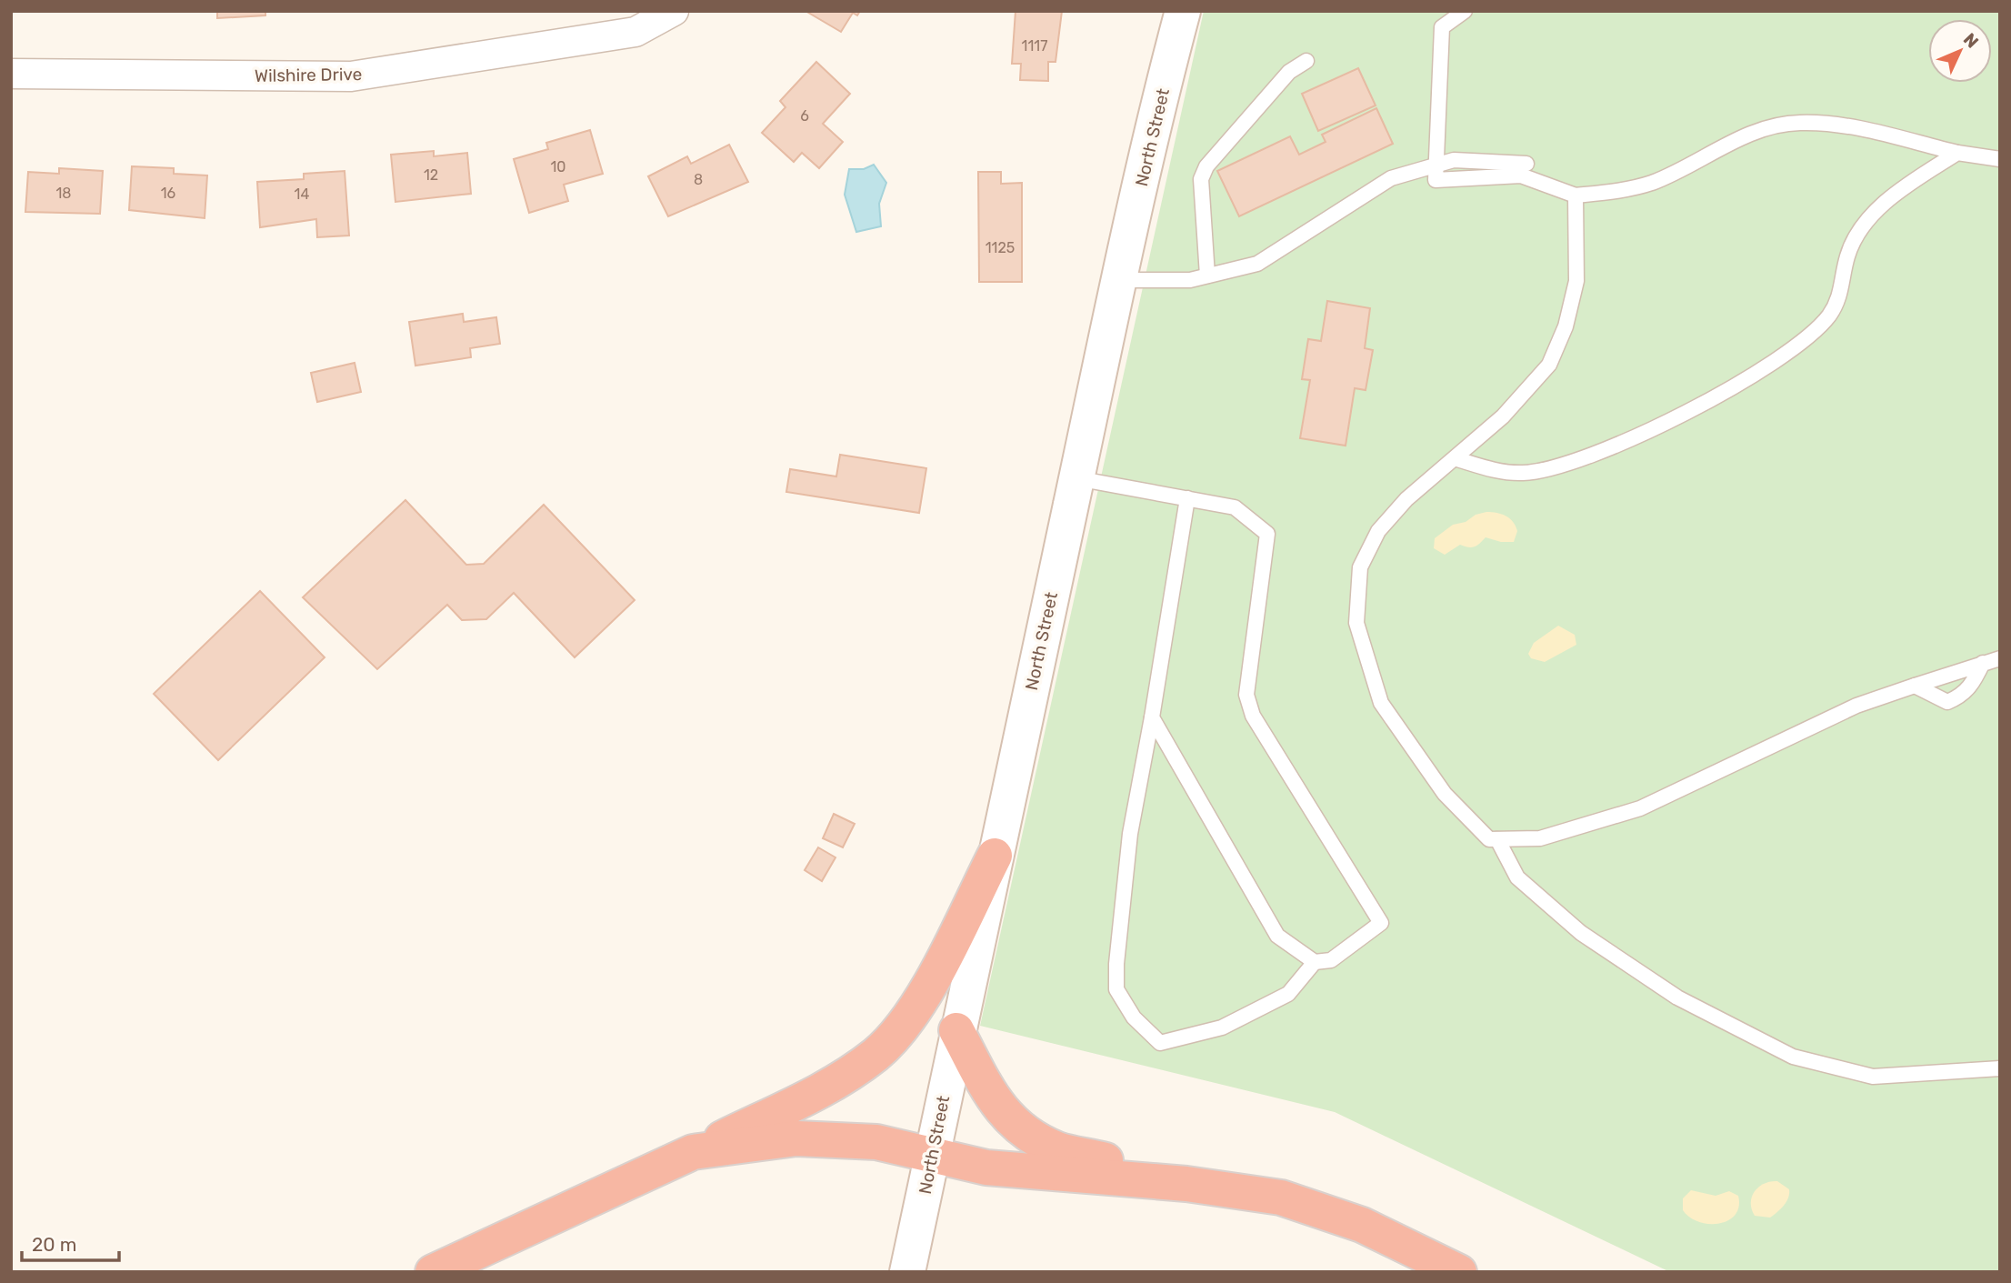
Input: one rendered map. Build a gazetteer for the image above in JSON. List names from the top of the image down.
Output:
{
  "streets": {
    "main road": ["North Street"],
    "street": ["Wilshire Drive"]
  },
  "house_numbers": [
    "1117",
    "6",
    "10",
    "12",
    "8",
    "18",
    "16",
    "14",
    "1125"
  ],
  "scale_bar": "20 m",
  "north": "top right"
}
